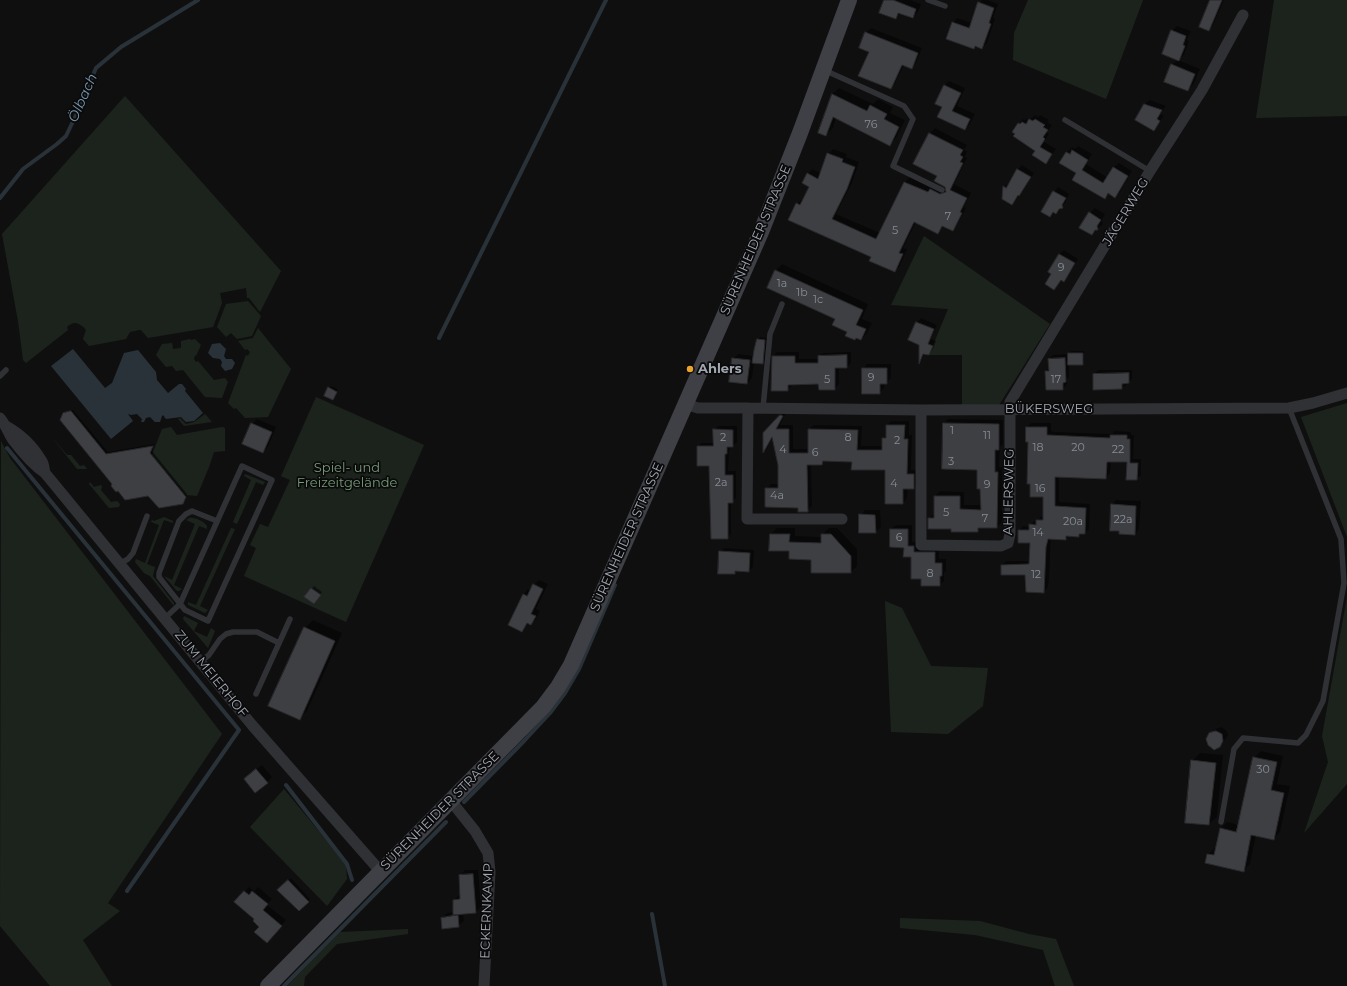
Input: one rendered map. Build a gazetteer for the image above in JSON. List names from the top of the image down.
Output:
{
  "streets": {
    "main road": ["SÜRENHEIDER STRASSE"],
    "street": [
      "JÄGERWEG",
      "BÜKERSWEG",
      "AHLERSWEG",
      "ZUM MEIERHOF",
      "ECKERNKAMP"
    ]
  },
  "crossings": [
    ["JÄGERWEG", "BÜKERSWEG"],
    ["JÄGERWEG", "AHLERSWEG"],
    ["SÜRENHEIDER STRASSE", "BÜKERSWEG"],
    ["SÜRENHEIDER STRASSE", "ZUM MEIERHOF"],
    ["SÜRENHEIDER STRASSE", "ECKERNKAMP"],
    ["BÜKERSWEG", "AHLERSWEG"]
  ],
  "water": ["Ölbach"],
  "parks": ["Spiel- und Freizeitgelände"],
  "places": ["Ahlers"],
  "house_numbers": [
    "76",
    "7",
    "5",
    "9",
    "1a",
    "1b",
    "1c",
    "9",
    "5",
    "17",
    "1",
    "11",
    "2",
    "8",
    "2",
    "18",
    "20",
    "4",
    "22",
    "6",
    "3",
    "2a",
    "4",
    "9",
    "16",
    "4a",
    "5",
    "7",
    "22a",
    "20a",
    "14",
    "6",
    "8",
    "12",
    "30"
  ]
}
